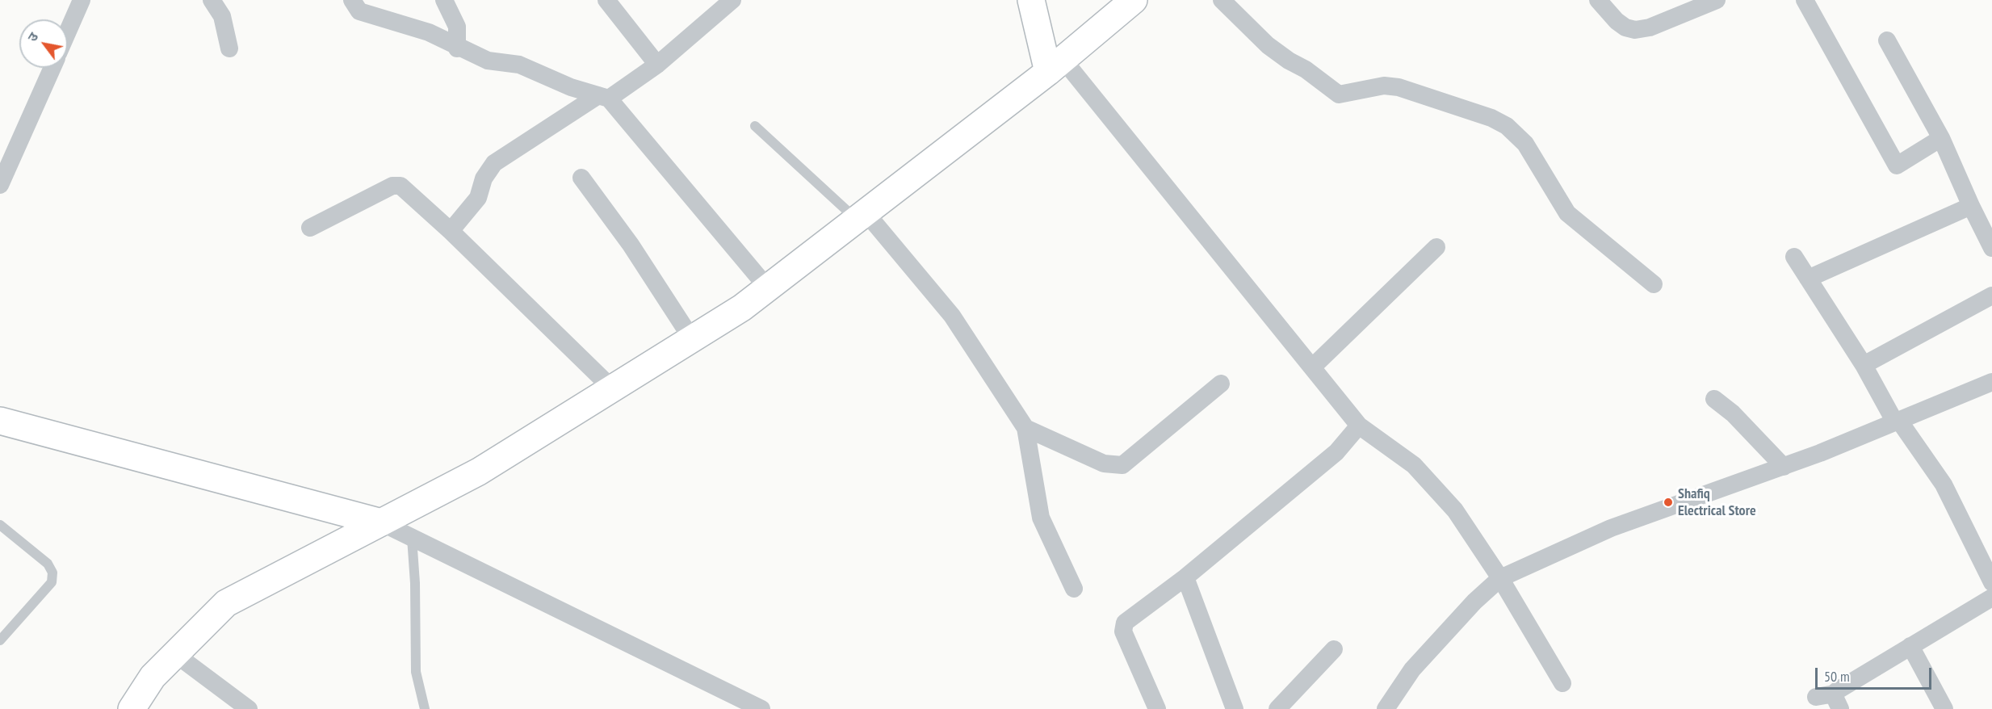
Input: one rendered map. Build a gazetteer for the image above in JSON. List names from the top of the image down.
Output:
{
  "places": ["Shafiq Electrical Store"],
  "scale_bar": "50 m",
  "north": "top left"
}
